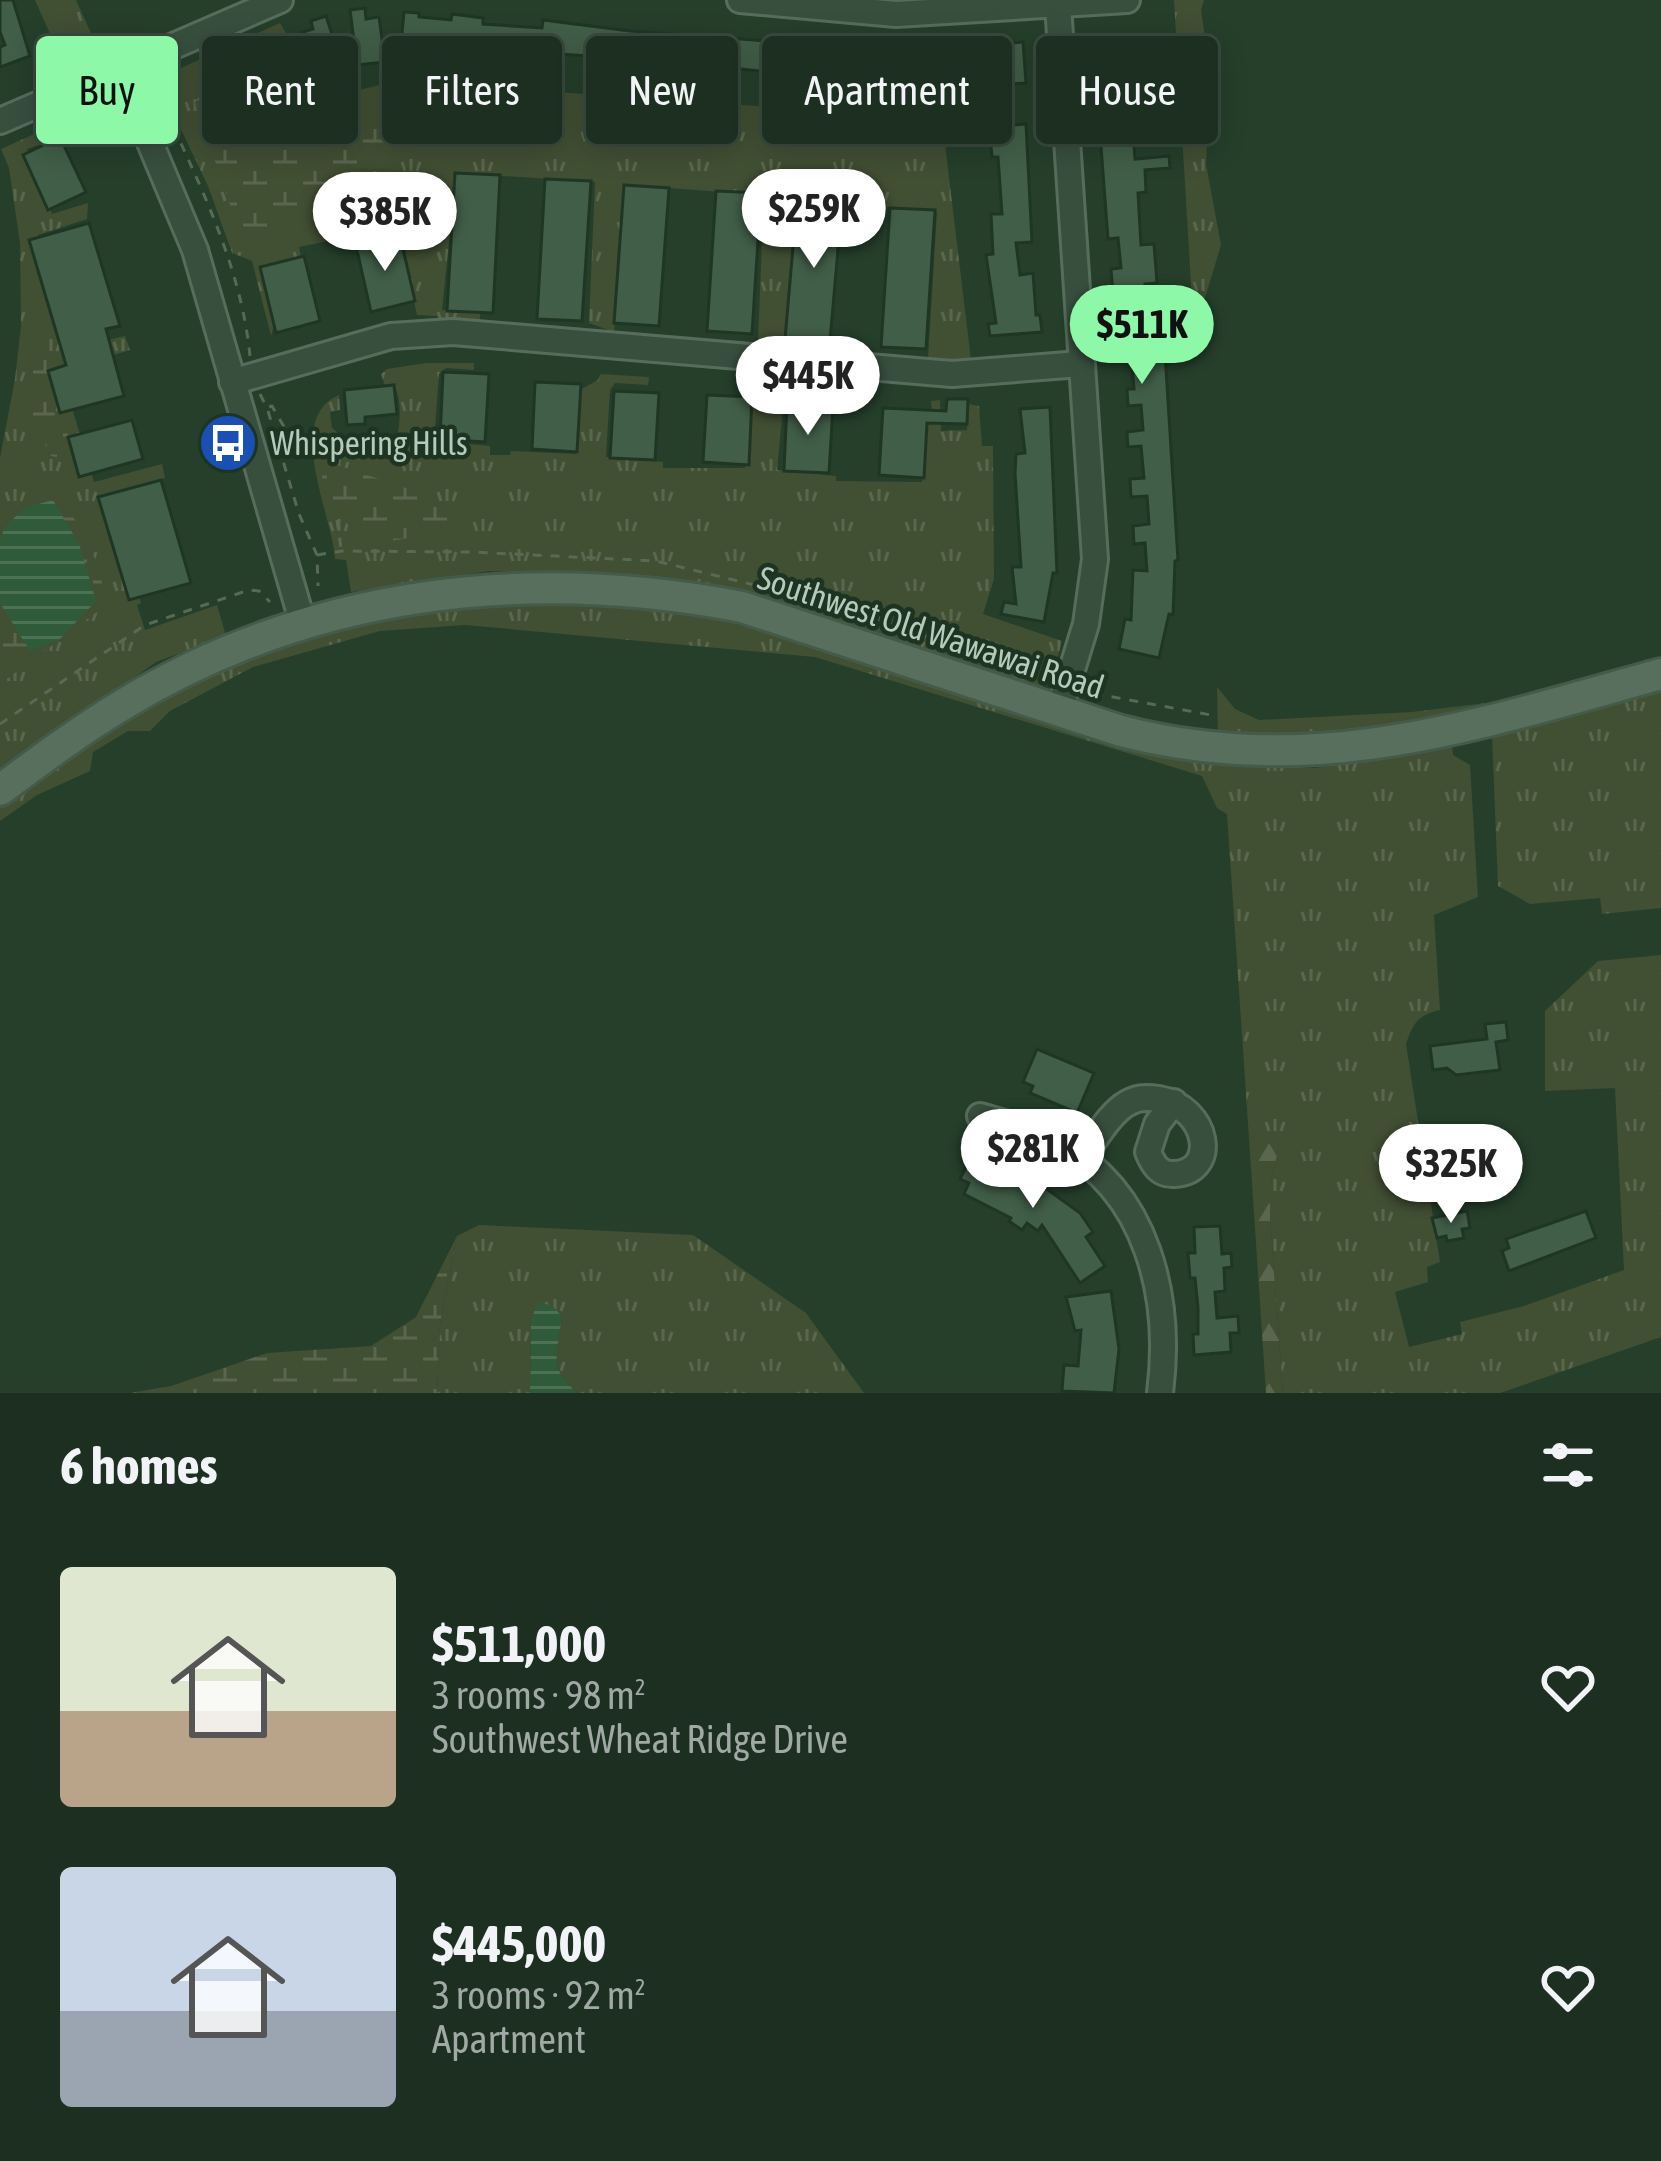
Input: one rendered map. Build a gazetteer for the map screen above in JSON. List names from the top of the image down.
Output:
{
  "streets": {
    "main road": ["Southwest Old Wawawai Road"]
  },
  "places": {
    "bus stop": ["Whispering Hills"]
  },
  "page": {
    "chip": [
      "Buy",
      "Rent",
      "Filters",
      "New",
      "Apartment",
      "House"
    ],
    "price": [
      "$259K",
      "$385K",
      "$511K",
      "$445K",
      "$281K",
      "$325K"
    ],
    "heading": "6 homes",
    "list": [
      {
        "name": "$511,000",
        "note": "3 rooms · 98 m² · Southwest Wheat Ridge Drive"
      },
      {
        "name": "$445,000",
        "note": "3 rooms · 92 m² · Apartment"
      }
    ]
  }
}
